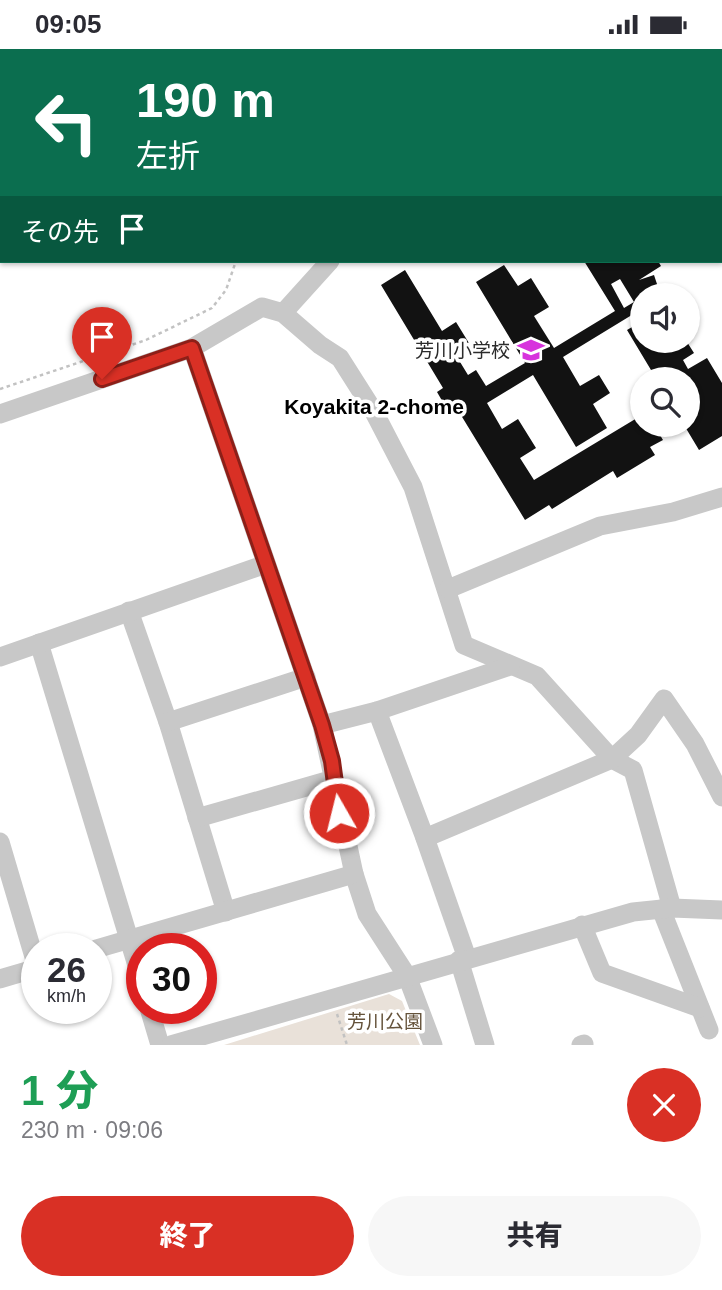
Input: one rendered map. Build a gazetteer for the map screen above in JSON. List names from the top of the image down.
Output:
{
  "districts": ["Koyakita 2-chome"],
  "parks": ["芳川公園"],
  "places": {
    "school or university": ["芳川小学校"]
  },
  "page": {
    "status": "09:05",
    "turn": ["190 m", "左折"],
    "then": "その先",
    "speed": "26 km/h",
    "limit": "30",
    "heading": ["1 分", "230 m · 09:06"],
    "buttons": ["終了", "共有"]
  }
}
